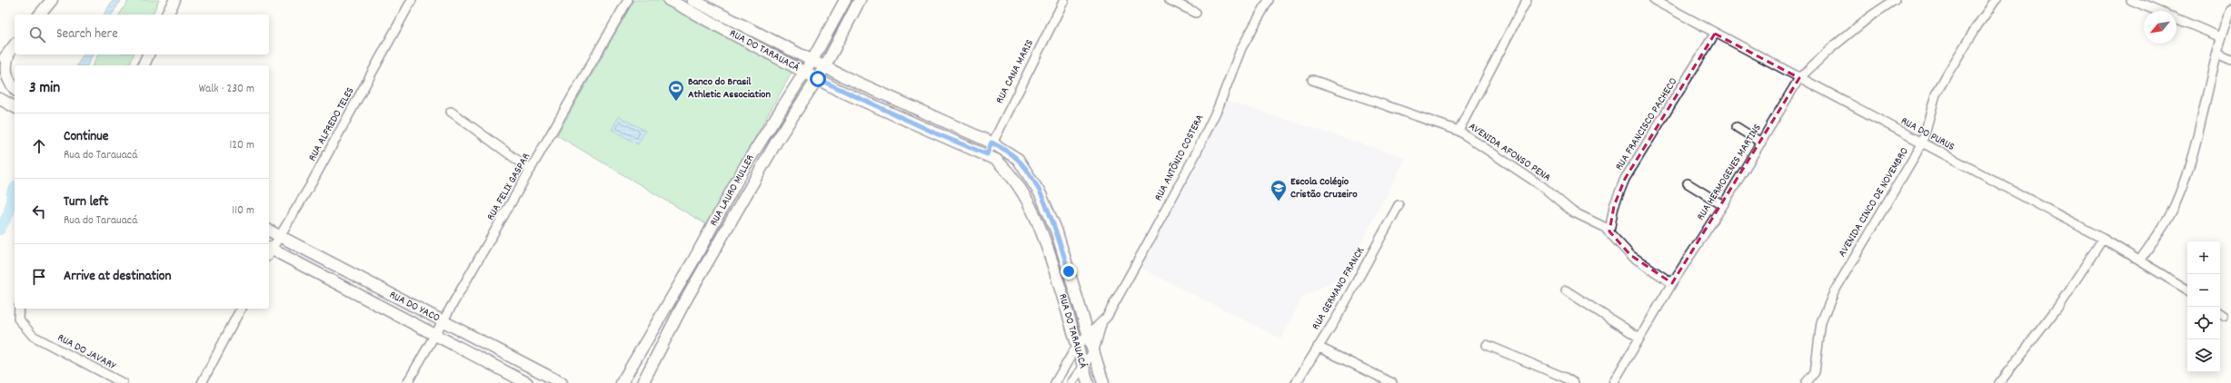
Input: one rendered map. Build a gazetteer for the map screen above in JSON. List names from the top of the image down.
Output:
{
  "streets": {
    "street": [
      "RUA DO TARAUACÁ",
      "RUA CANA MARIS",
      "RUA ALFREDO TELES",
      "RUA FRANCISCO PACHECO",
      "RUA DO PURUS",
      "AVENIDA AFONSO PENA",
      "RUA ANTÔNIO COSTERA",
      "RUA HERMOGENES MARTINS",
      "RUA FELIX GASPAR",
      "RUA LAURO MULLER",
      "AVENIDA CINCO DE NOVEMBRO",
      "RUA GERMANO FRANCK",
      "RUA DO YACO",
      "RUA DO JAVARY"
    ]
  },
  "crossings": [
    ["RUA DO TARAUACÁ", "RUA CANA MARIS"],
    ["RUA DO TARAUACÁ", "RUA ANTÔNIO COSTERA"],
    ["RUA DO TARAUACÁ", "RUA LAURO MULLER"],
    ["RUA ALFREDO TELES", "RUA DO YACO"],
    ["RUA FRANCISCO PACHECO", "RUA DO PURUS"],
    ["RUA FRANCISCO PACHECO", "AVENIDA AFONSO PENA"],
    ["RUA DO PURUS", "RUA HERMOGENES MARTINS"],
    ["RUA DO PURUS", "AVENIDA CINCO DE NOVEMBRO"],
    ["AVENIDA AFONSO PENA", "RUA HERMOGENES MARTINS"],
    ["RUA FELIX GASPAR", "RUA DO YACO"]
  ],
  "places": {
    "sports": ["Banco do Brasil Athletic Association"],
    "school or university": ["Escola Colégio Cristão Cruzeiro"]
  },
  "north": "bottom left",
  "page": {
    "search": "Search here",
    "heading": ["3 min", "Walk · 230 m"],
    "list": [
      ["Continue", "Rua do Tarauacá", "120 m"],
      ["Turn left", "Rua do Tarauacá", "110 m"],
      "Arrive at destination"
    ],
    "map_buttons": ["+", "−"]
  }
}
